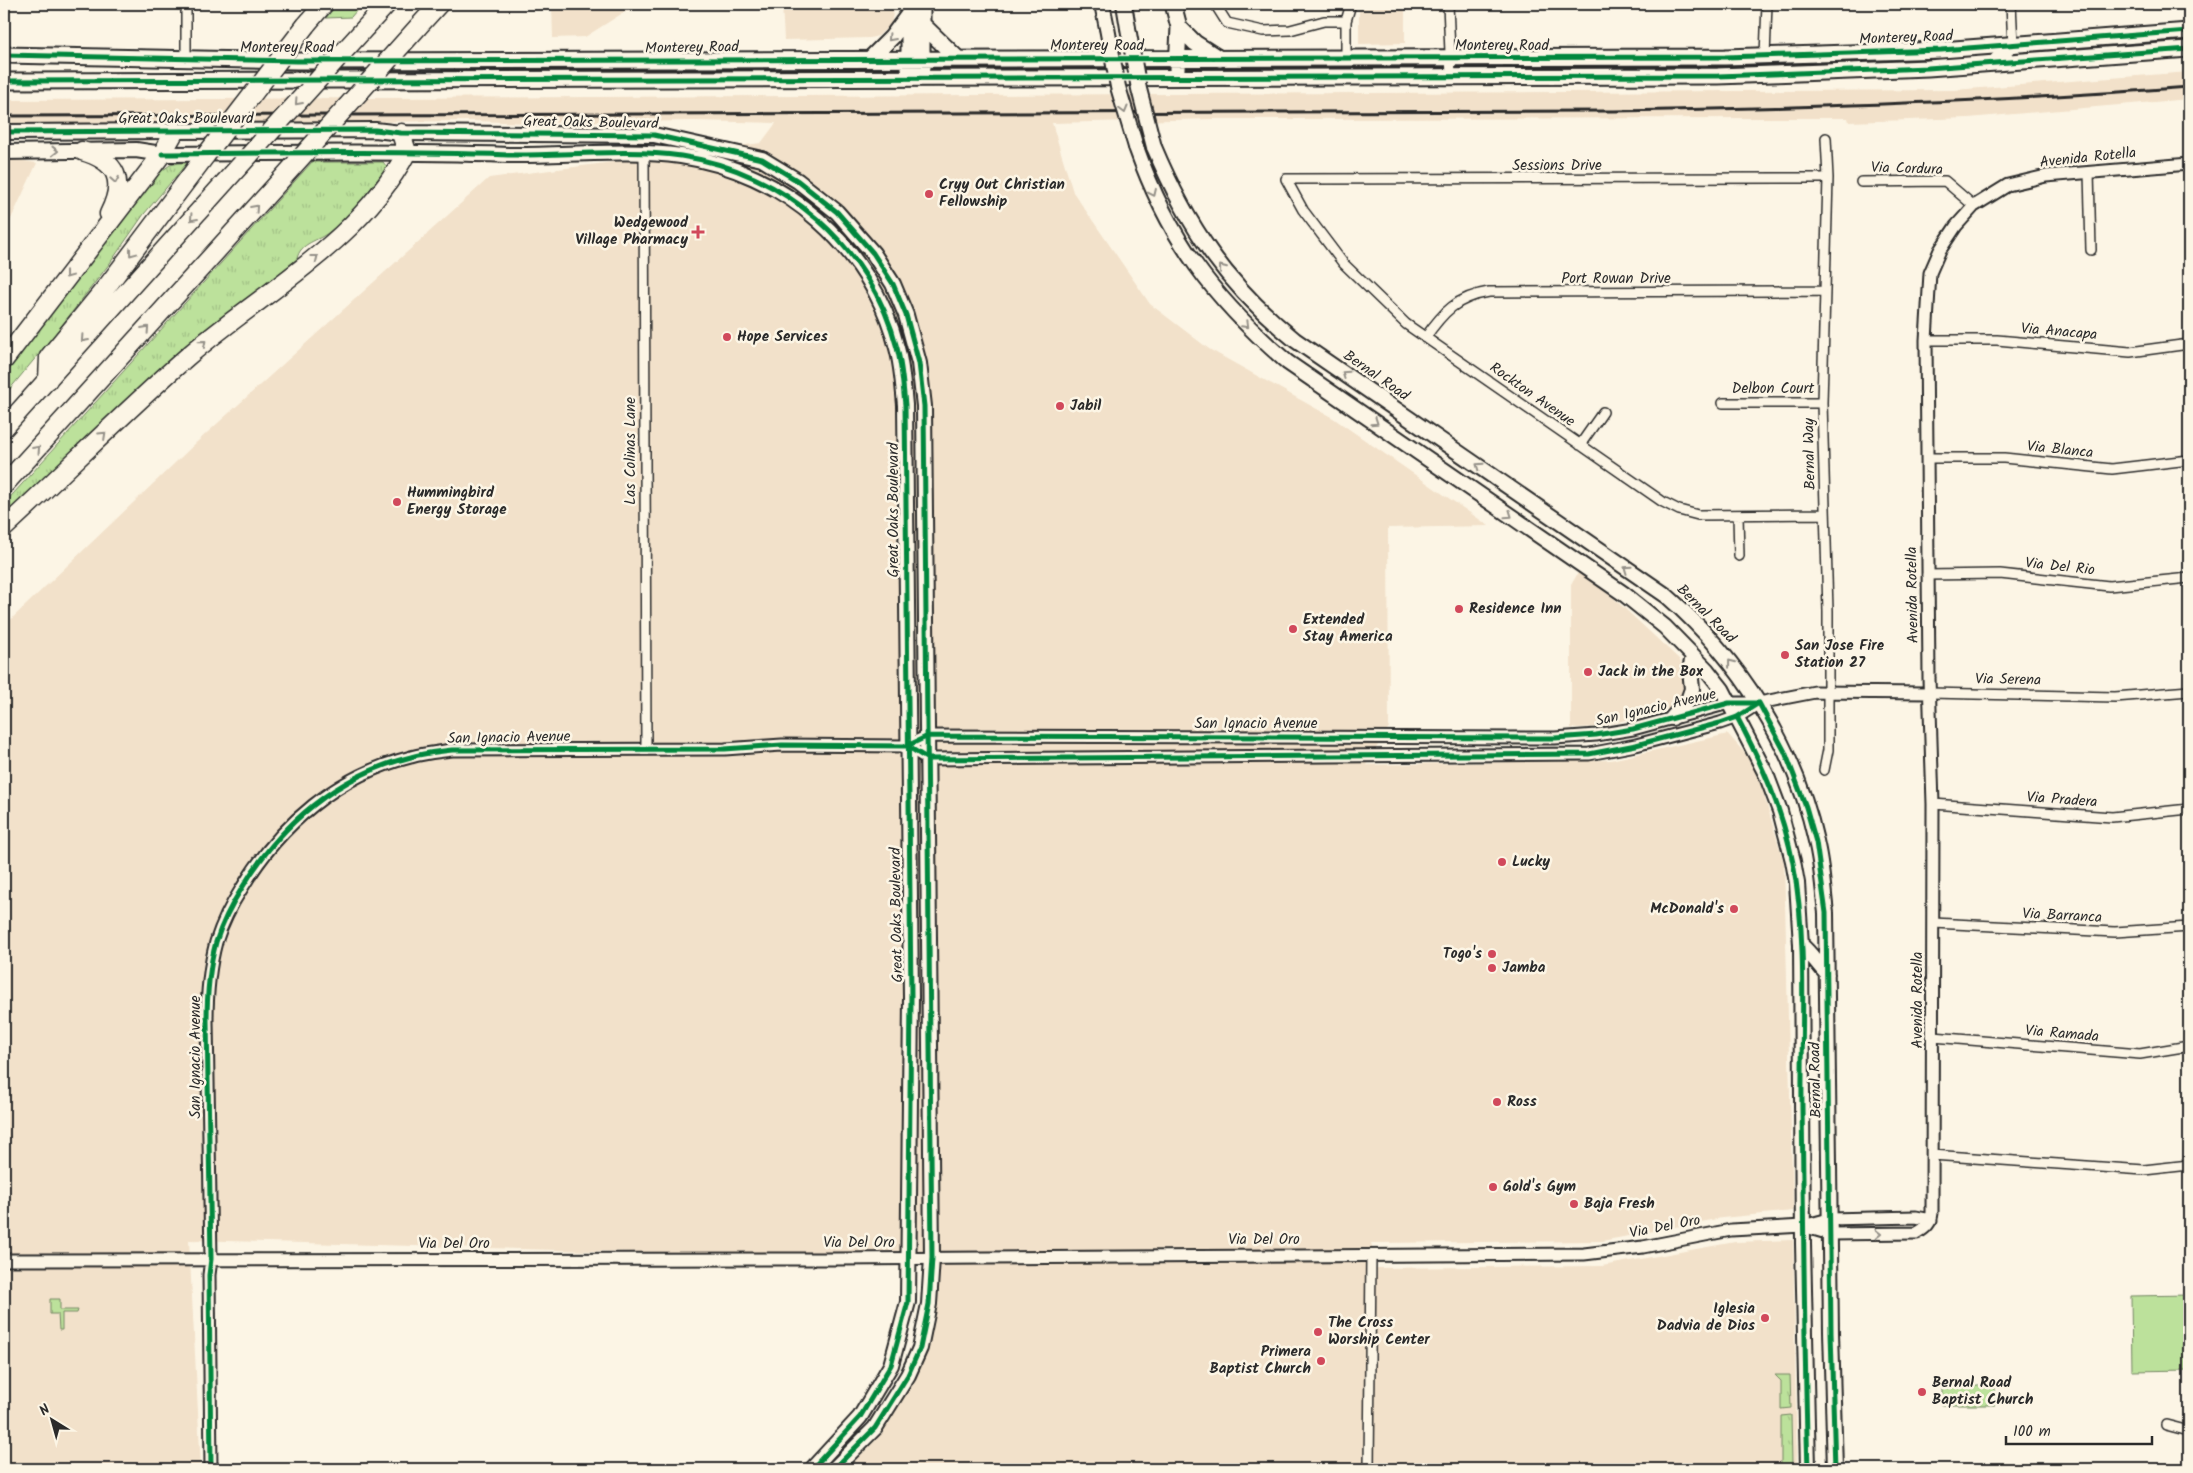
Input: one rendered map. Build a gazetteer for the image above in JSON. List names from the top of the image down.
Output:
{
  "streets": {
    "main road": ["Monterey Road", "Great Oaks Boulevard", "Bernal Road"],
    "street": [
      "Avenida Rotella",
      "Sessions Drive",
      "Via Cordura",
      "Port Rowan Drive",
      "Via Anacapa",
      "Delbon Court",
      "Rockton Avenue",
      "Via Blanca",
      "Las Colinas Lane",
      "Bernal Way",
      "Via Del Rio",
      "Via Serena",
      "San Ignacio Avenue",
      "Via Pradera",
      "Via Barranca",
      "Via Ramada",
      "Via Del Oro"
    ]
  },
  "crossings": [
    ["Great Oaks Boulevard", "Las Colinas Lane"],
    ["Great Oaks Boulevard", "San Ignacio Avenue"],
    ["Great Oaks Boulevard", "Via Del Oro"],
    ["Avenida Rotella", "Via Cordura"],
    ["Avenida Rotella", "Via Anacapa"],
    ["Avenida Rotella", "Via Blanca"],
    ["Avenida Rotella", "Via Del Rio"],
    ["Avenida Rotella", "Via Serena"],
    ["Avenida Rotella", "Via Pradera"],
    ["Avenida Rotella", "Via Barranca"],
    ["Avenida Rotella", "Via Ramada"],
    ["Avenida Rotella", "Via Del Oro"],
    ["Sessions Drive", "Rockton Avenue"],
    ["Sessions Drive", "Bernal Way"],
    ["Port Rowan Drive", "Rockton Avenue"],
    ["Port Rowan Drive", "Bernal Way"],
    ["Bernal Road", "San Ignacio Avenue"],
    ["Bernal Road", "Via Del Oro"],
    ["Delbon Court", "Bernal Way"],
    ["Rockton Avenue", "Bernal Way"],
    ["Las Colinas Lane", "San Ignacio Avenue"],
    ["Bernal Way", "Via Serena"],
    ["Bernal Way", "San Ignacio Avenue"],
    ["Via Serena", "San Ignacio Avenue"],
    ["San Ignacio Avenue", "Via Del Oro"]
  ],
  "places": {
    "other": [
      "Cryy Out Christian Fellowship",
      "Hope Services",
      "Jabil",
      "Hummingbird Energy Storage",
      "Residence Inn",
      "Extended Stay America",
      "San Jose Fire Station 27",
      "Jack in the Box",
      "Lucky",
      "McDonald's",
      "Togo's",
      "Jamba",
      "Ross",
      "Gold's Gym",
      "Baja Fresh",
      "Iglesia Dadvia de Dios",
      "The Cross Worship Center",
      "Primera Baptist Church",
      "Bernal Road Baptist Church"
    ],
    "health": ["Wedgewood Village Pharmacy"]
  },
  "scale_bar": "100 m",
  "north": "top left"
}
